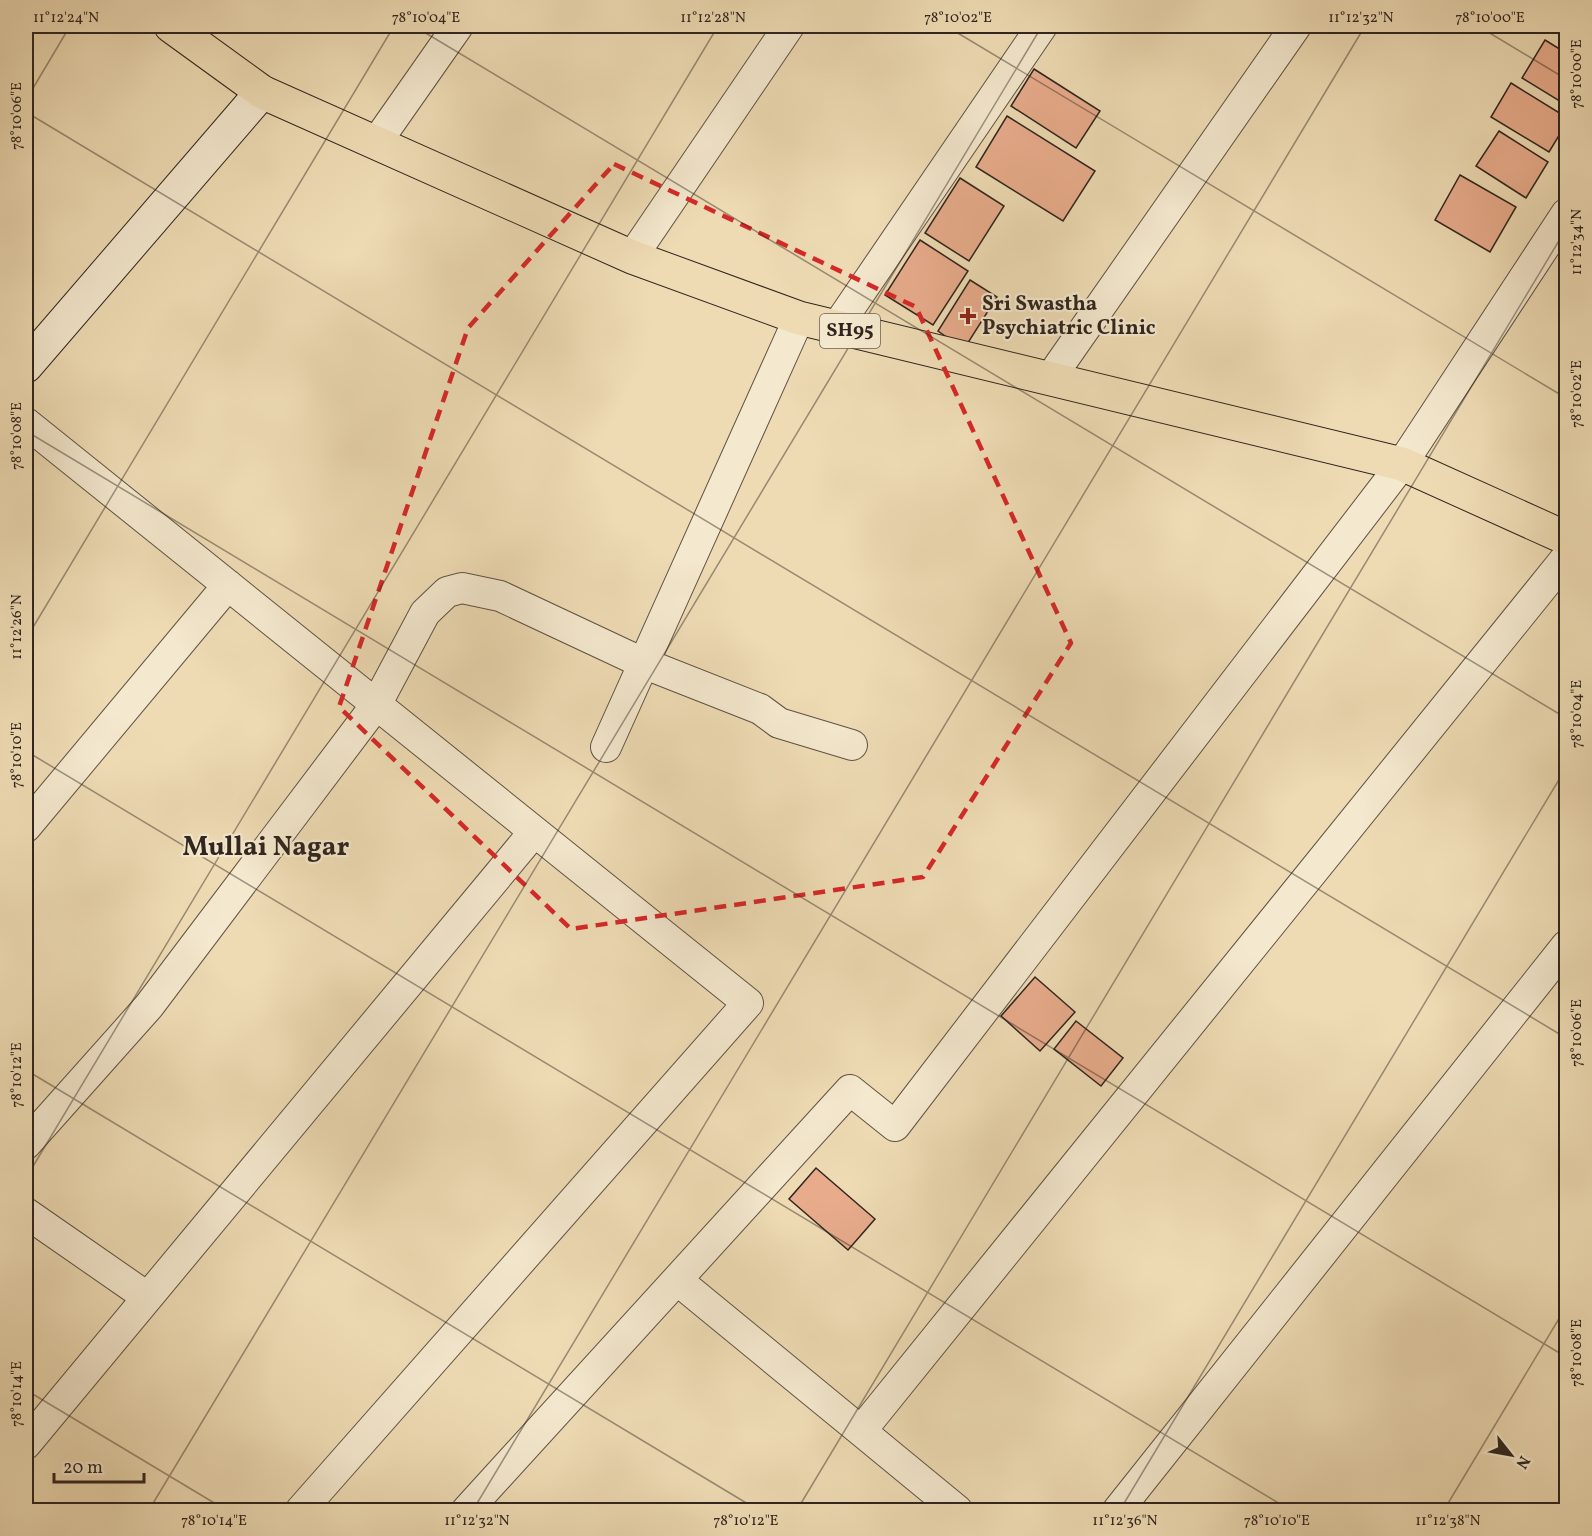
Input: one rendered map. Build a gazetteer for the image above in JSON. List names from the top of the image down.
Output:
{
  "streets": {
    "main road": ["SH95"]
  },
  "districts": ["Mullai Nagar"],
  "places": {
    "health": ["Sri Swastha Psychiatric Clinic"]
  },
  "scale_bar": "20 m",
  "north": "bottom right",
  "coordinates": [
    "11°12'24\"N",
    "78°10'04\"E",
    "11°12'28\"N",
    "78°10'02\"E",
    "11°12'32\"N",
    "78°10'00\"E",
    "78°10'06\"E",
    "11°12'34\"N",
    "78°10'08\"E",
    "11°12'26\"N",
    "78°10'10\"E",
    "78°10'12\"E",
    "78°10'14\"E",
    "11°12'36\"N",
    "11°12'38\"N"
  ]
}
